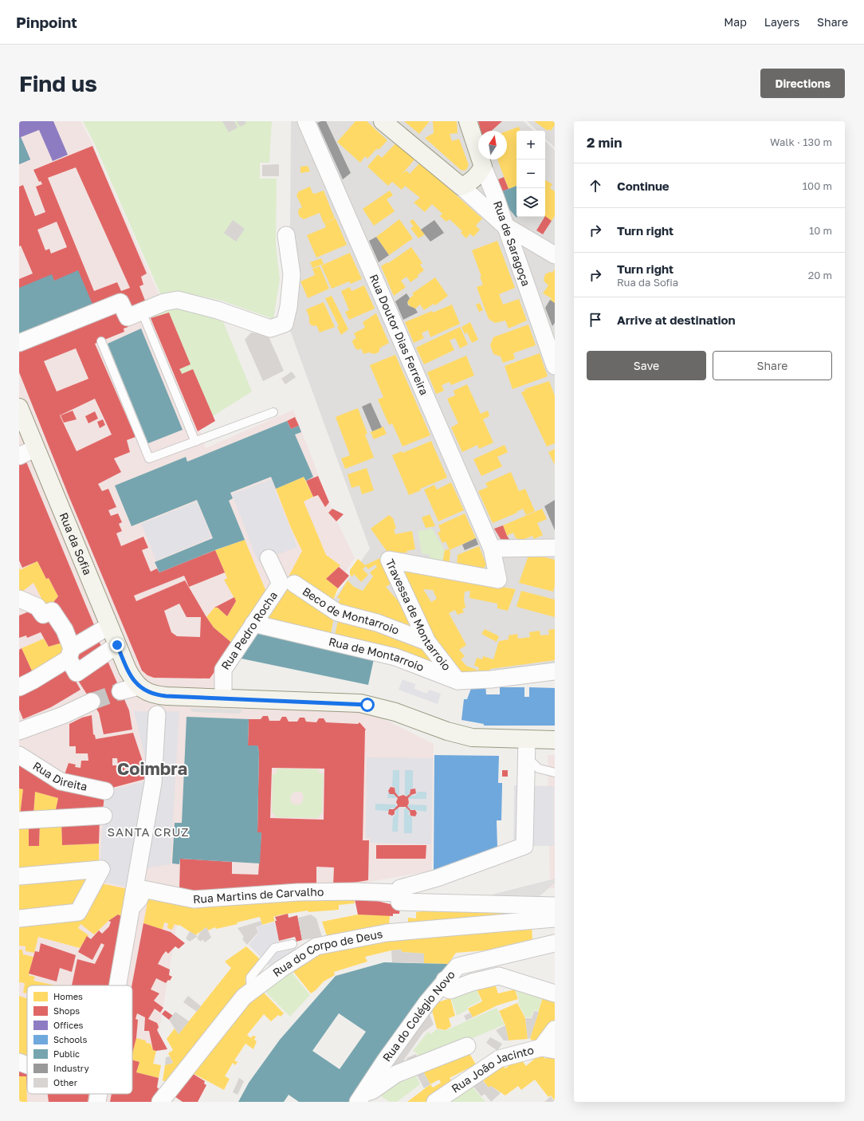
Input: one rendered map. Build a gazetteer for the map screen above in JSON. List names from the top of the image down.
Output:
{
  "streets": {
    "main road": ["Rua de Saragoça", "Rua da Sofia"],
    "street": [
      "Rua Doutor Dias Ferreira",
      "Beco de Montarroio",
      "Travessa de Montarroio",
      "Rua Pedro Rocha",
      "Rua de Montarroio",
      "Rua Direita",
      "Rua Martins de Carvalho",
      "Rua do Corpo de Deus",
      "Rua do Colégio Novo",
      "Rua João Jacinto"
    ]
  },
  "crossings": [
    ["Rua Doutor Dias Ferreira", "Travessa de Montarroio"],
    ["Rua da Sofia", "Rua Pedro Rocha"],
    ["Beco de Montarroio", "Travessa de Montarroio"],
    ["Beco de Montarroio", "Rua Pedro Rocha"],
    ["Travessa de Montarroio", "Rua de Montarroio"],
    ["Rua Pedro Rocha", "Rua de Montarroio"]
  ],
  "districts": ["Coimbra", "SANTA CRUZ"],
  "legend": [
    "Homes",
    "Shops",
    "Offices",
    "Schools",
    "Public",
    "Industry",
    "Other"
  ],
  "north": "top",
  "page": {
    "header": "Pinpoint",
    "nav": ["Map", "Layers", "Share"],
    "buttons": [
      "Directions",
      ["Save", "Share"]
    ],
    "title": "Find us",
    "heading": ["2 min", "Walk · 130 m"],
    "map_buttons": ["+", "−"],
    "list": [
      ["Continue", "100 m"],
      ["Turn right", "10 m"],
      ["Turn right", "Rua da Sofia", "20 m"],
      "Arrive at destination"
    ]
  }
}
